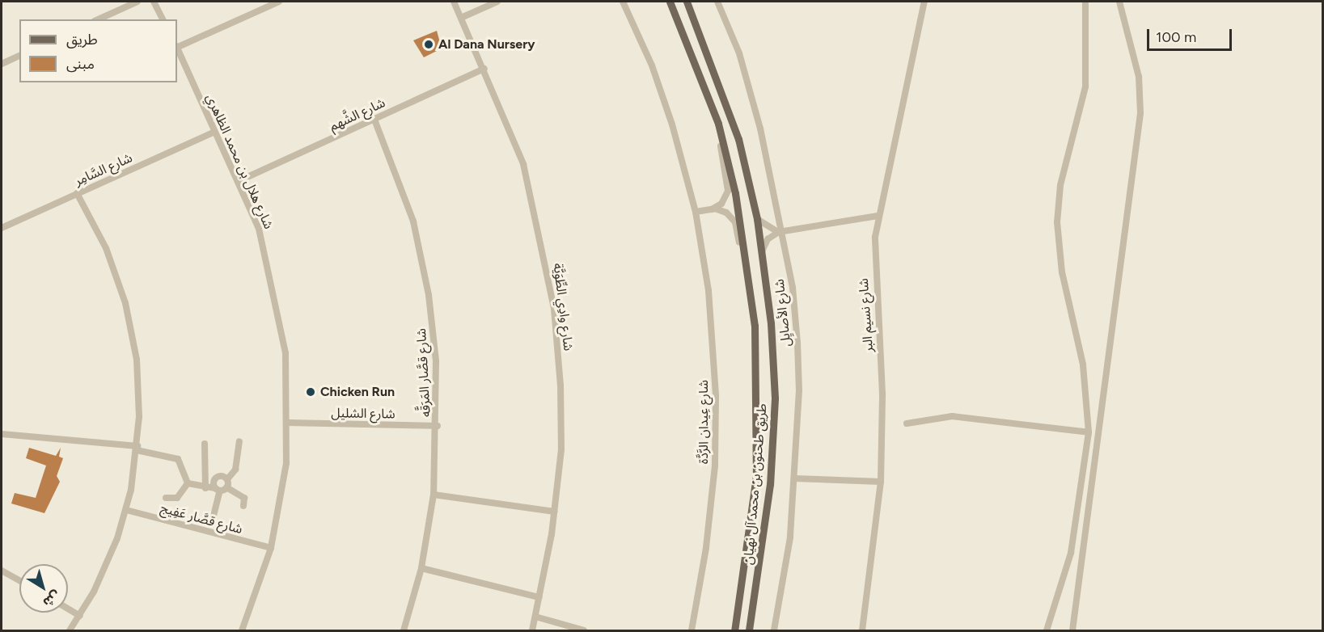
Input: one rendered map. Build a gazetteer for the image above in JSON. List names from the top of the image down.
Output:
{
  "streets": {
    "main road": ["طريق طحنون بن محمد آل نهيان"],
    "street": [
      "شارع الشَّهم",
      "شارع هلال بن محمد الظاهري",
      "شارع السَّامِر",
      "شارع وادِي الطِّوَيَّة",
      "شارع الأصايِل",
      "شارع نسيم البر",
      "شارع قصَّار المَرَقَّه",
      "شارع الشليل",
      "شارع عِيدان الرَّدَّة",
      "شارع قصَّار عَفِيج"
    ]
  },
  "crossings": [
    ["شارع الشَّهم", "شارع هلال بن محمد الظاهري"],
    ["شارع الشَّهم", "شارع وادِي الطِّوَيَّة"],
    ["شارع الشَّهم", "شارع قصَّار المَرَقَّه"],
    ["شارع هلال بن محمد الظاهري", "شارع السَّامِر"],
    ["شارع هلال بن محمد الظاهري", "شارع الشليل"],
    ["شارع هلال بن محمد الظاهري", "شارع قصَّار عَفِيج"],
    ["شارع قصَّار المَرَقَّه", "شارع الشليل"]
  ],
  "places": ["Al Dana Nursery", "Chicken Run"],
  "legend": ["طريق", "مبنى"],
  "scale_bar": "100 m",
  "north": "bottom right"
}
